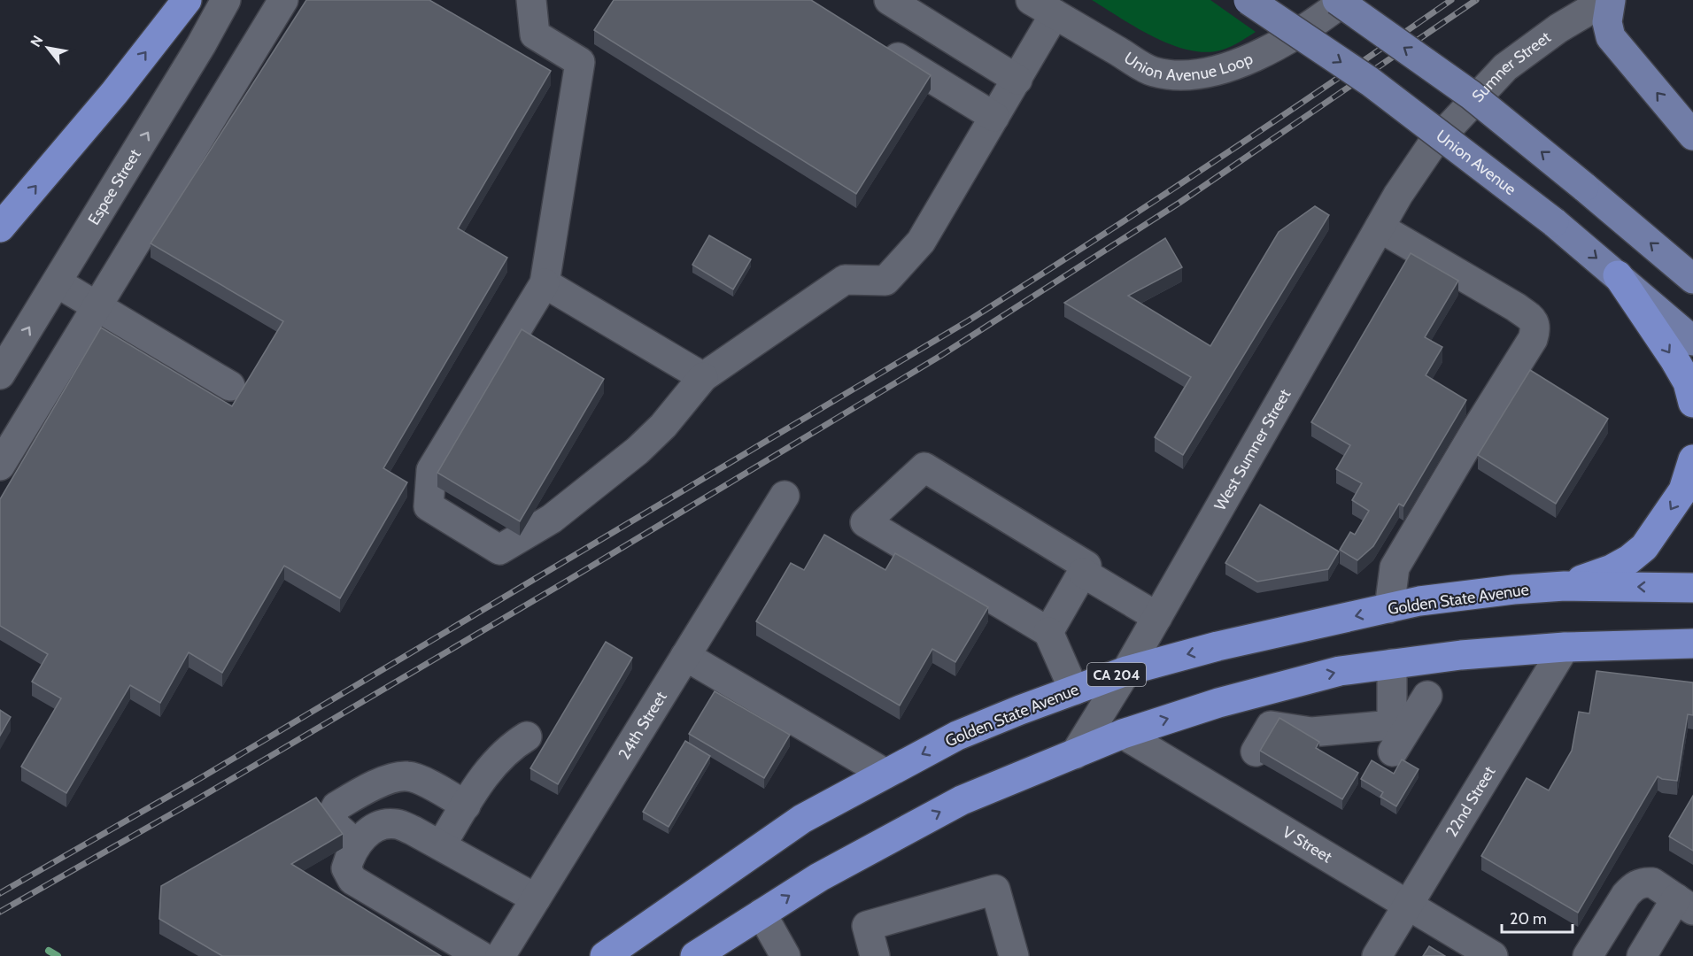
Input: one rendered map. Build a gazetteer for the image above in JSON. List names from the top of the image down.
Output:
{
  "streets": {
    "highway": ["Golden State Avenue", "CA 204"],
    "main road": ["Union Avenue"],
    "street": [
      "Union Avenue Loop",
      "Sumner Street",
      "Espee Street",
      "West Sumner Street",
      "24th Street",
      "22nd Street",
      "V Street"
    ]
  },
  "crossings": [
    ["Sumner Street", "West Sumner Street"],
    ["West Sumner Street", "Golden State Avenue"],
    ["22nd Street", "V Street"]
  ],
  "scale_bar": "20 m",
  "north": "top left"
}
